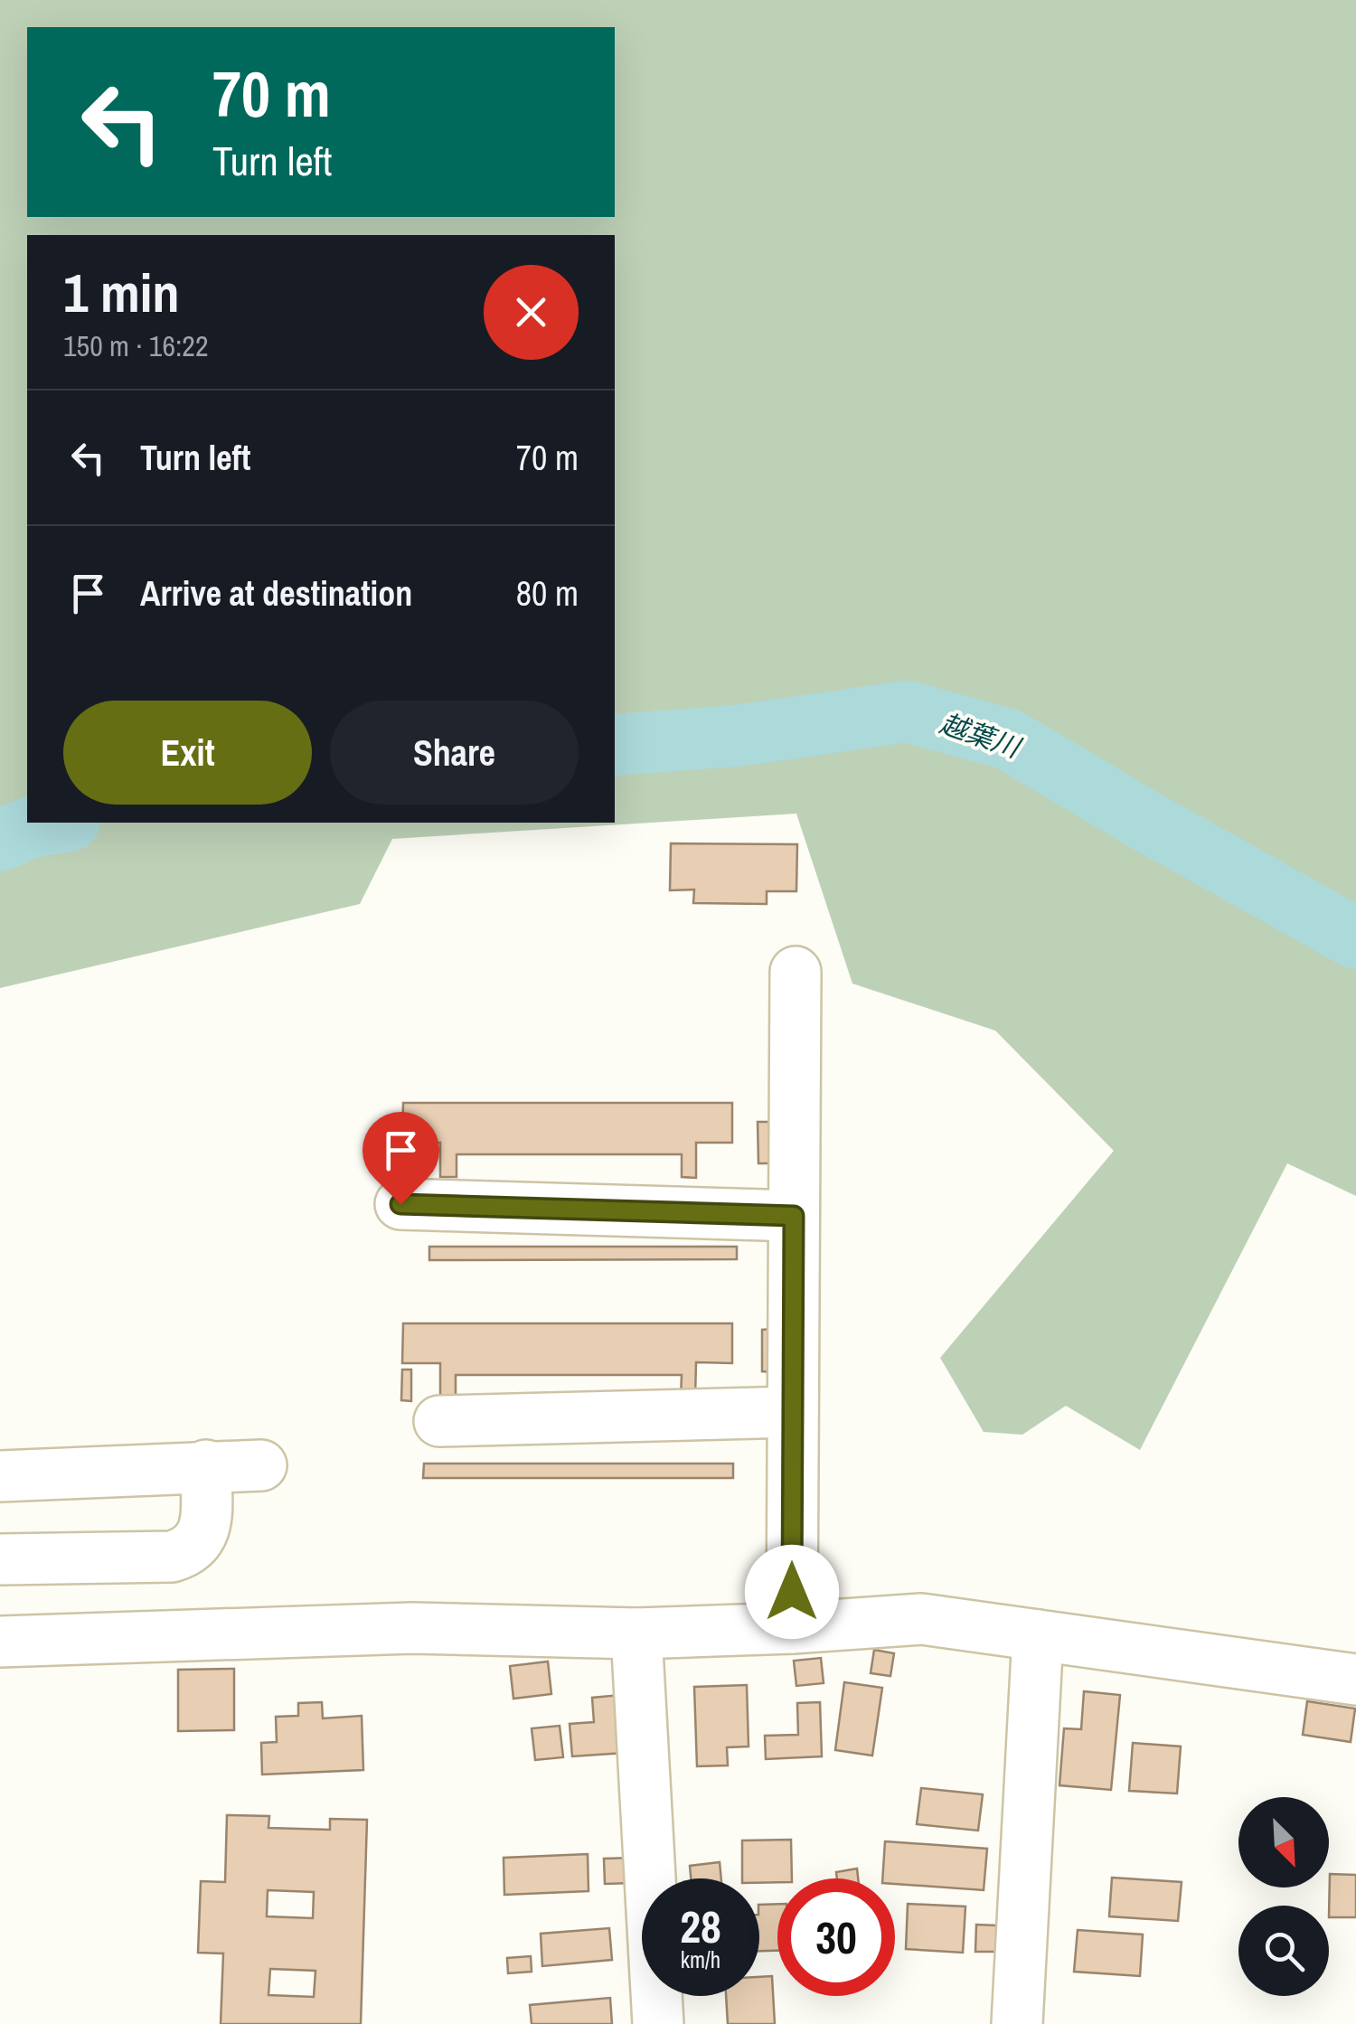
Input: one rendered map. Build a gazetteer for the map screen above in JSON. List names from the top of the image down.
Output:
{
  "water": ["越葉川"],
  "north": "bottom right",
  "page": {
    "turn": ["70 m", "Turn left"],
    "heading": ["1 min", "150 m · 16:22"],
    "list": [
      {
        "name": "Turn left",
        "value": "70 m"
      },
      {
        "name": "Arrive at destination",
        "value": "80 m"
      }
    ],
    "buttons": ["Exit", "Share"],
    "speed": "28 km/h",
    "limit": "30"
  }
}
